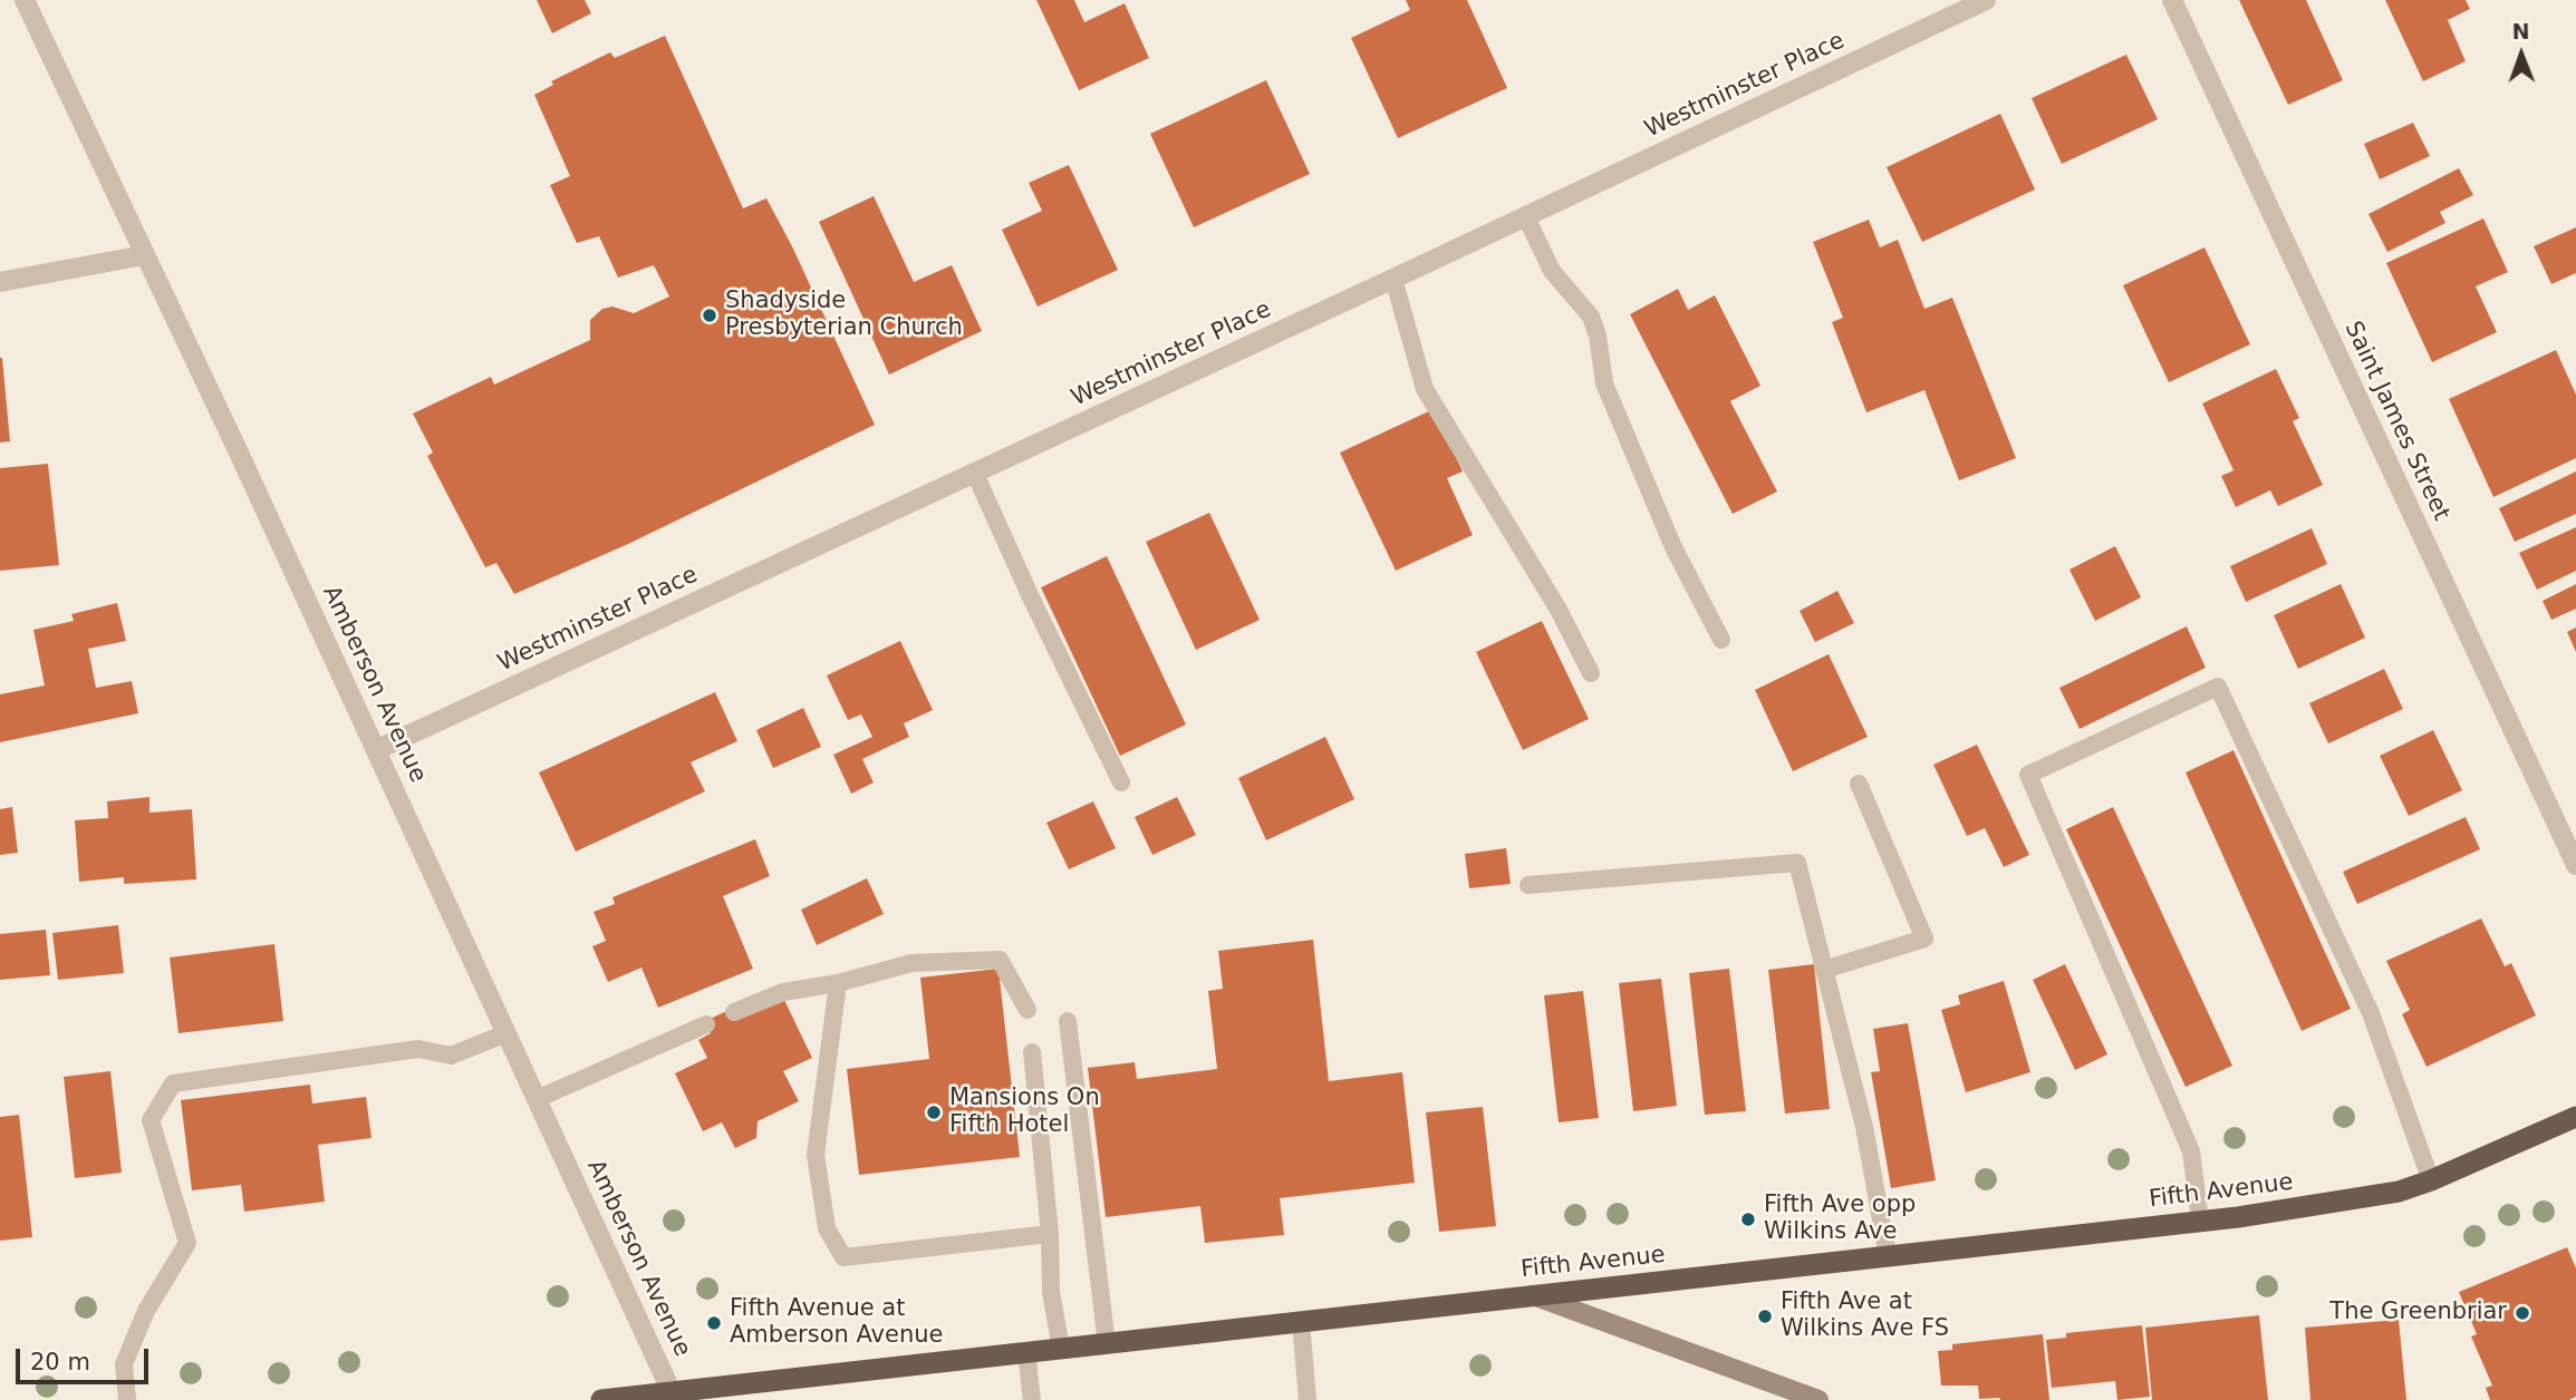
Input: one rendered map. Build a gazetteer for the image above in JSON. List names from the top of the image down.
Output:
{
  "streets": {
    "highway": ["Fifth Avenue"],
    "street": ["Westminster Place", "Saint James Street", "Amberson Avenue"]
  },
  "crossings": [
    ["Westminster Place", "Amberson Avenue"],
    ["Amberson Avenue", "Fifth Avenue"]
  ],
  "places": [
    "Shadyside Presbyterian Church",
    "Mansions On Fifth Hotel",
    "Fifth Ave opp Wilkins Ave",
    "The Greenbriar",
    "Fifth Ave at Wilkins Ave FS",
    "Fifth Avenue at Amberson Avenue"
  ],
  "scale_bar": "20 m",
  "north": "top"
}
